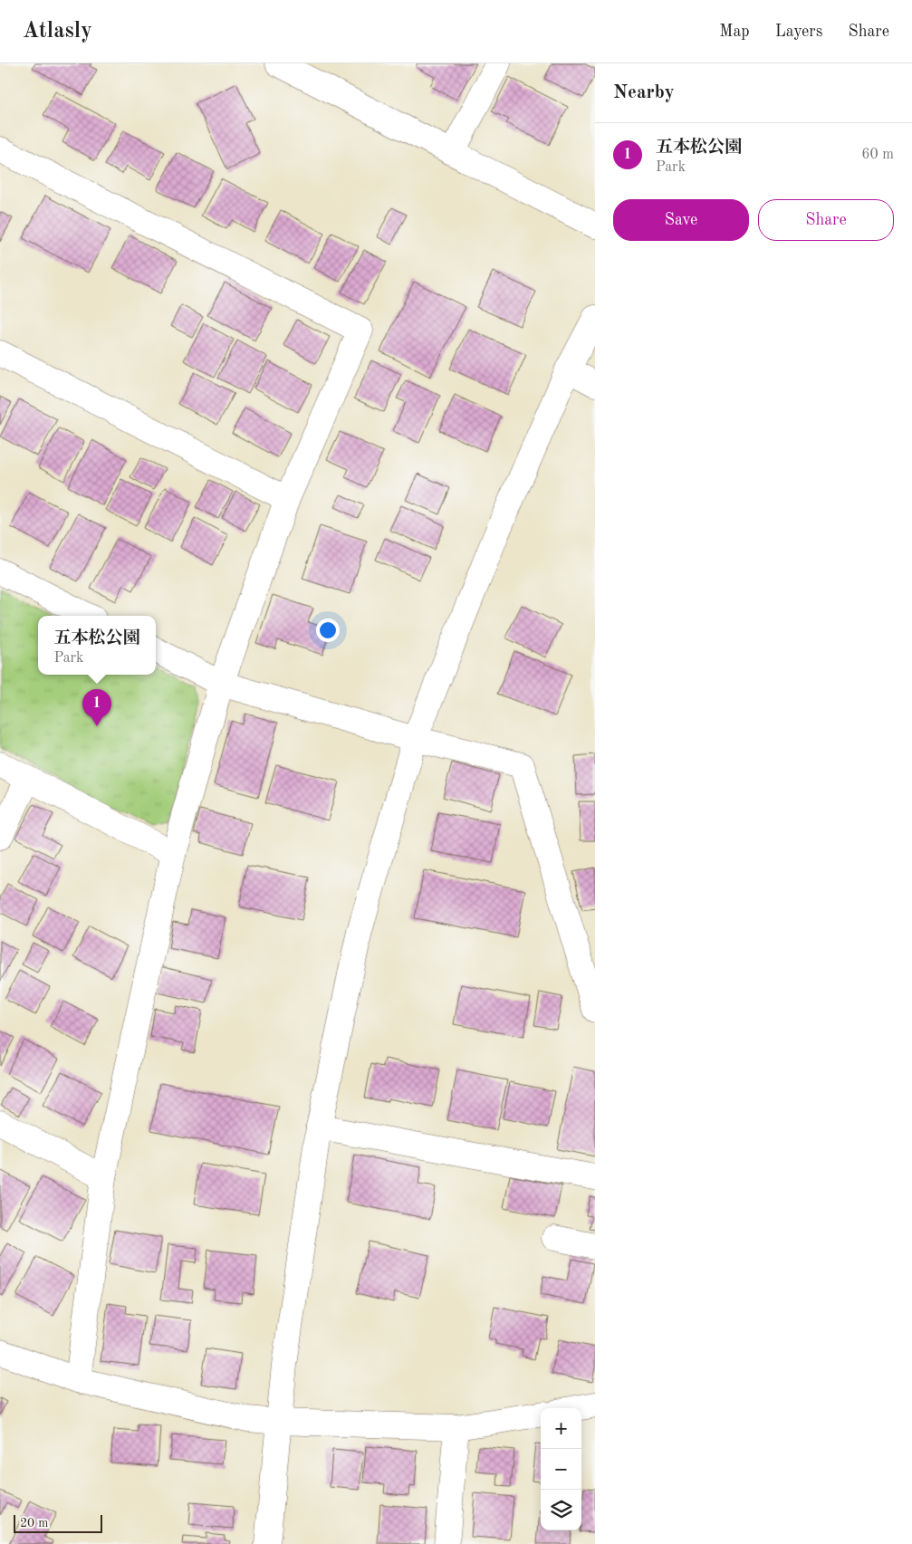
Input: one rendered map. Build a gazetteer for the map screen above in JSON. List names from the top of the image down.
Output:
{
  "scale_bar": "20 m",
  "page": {
    "header": "Atlasly",
    "nav": ["Map", "Layers", "Share"],
    "heading": "Nearby",
    "list": [
      {
        "mark": "1",
        "name": "五本松公園",
        "note": "Park",
        "value": "60 m"
      }
    ],
    "buttons": ["Save", "Share"],
    "popup": ["五本松公園", "Park"],
    "pins": "1",
    "map_buttons": ["+", "−"],
    "scale": "20 m"
  }
}
